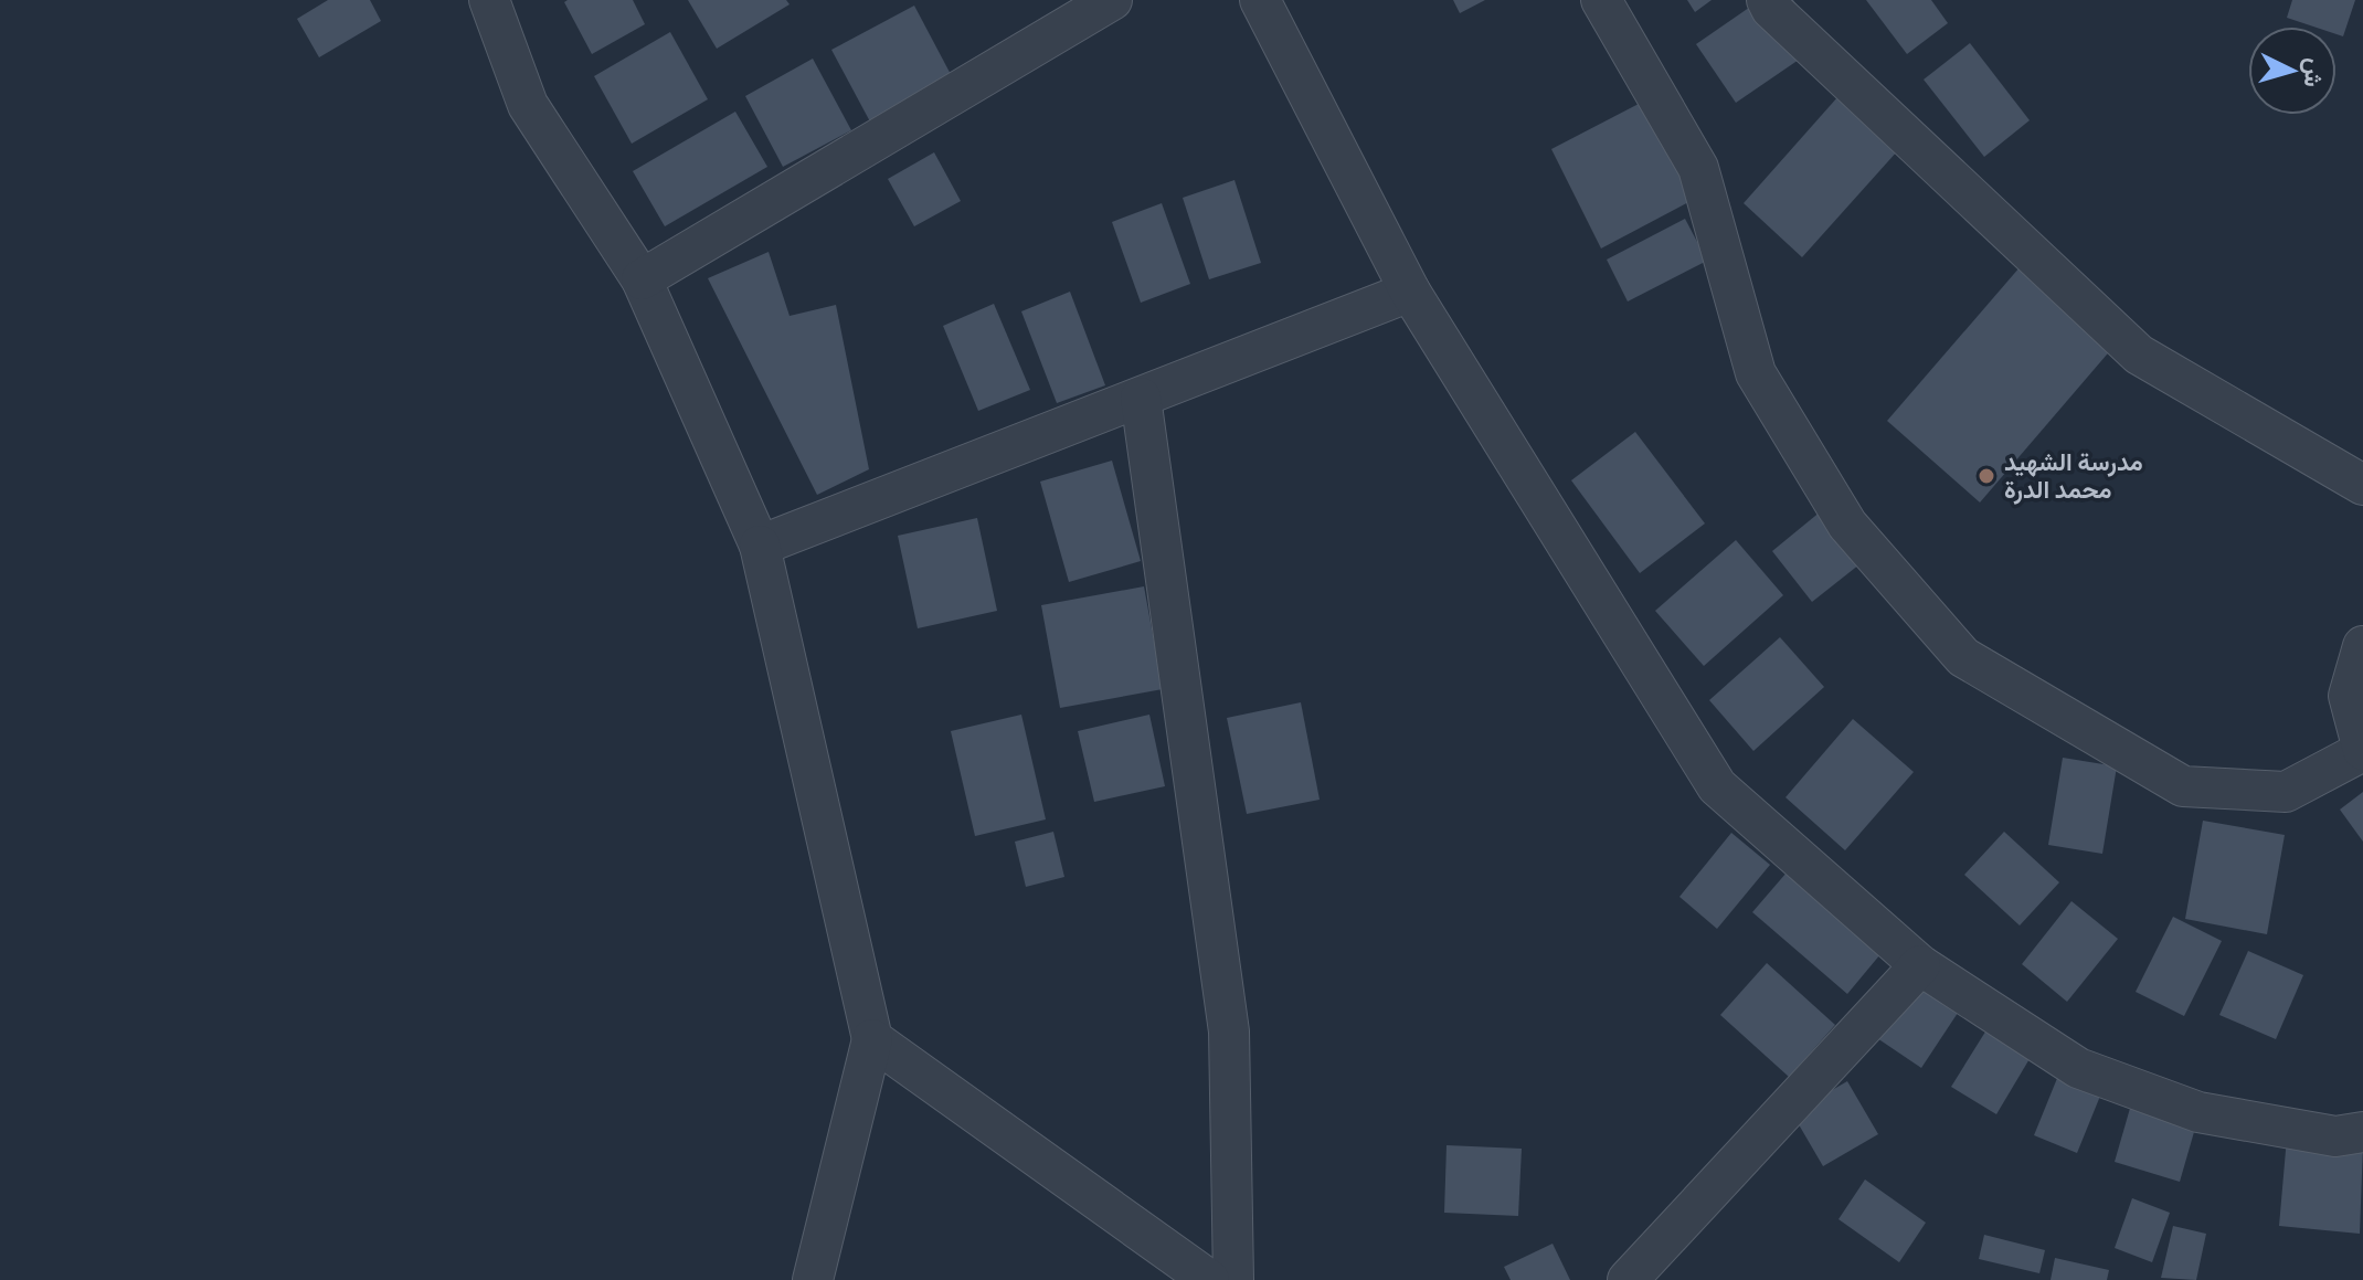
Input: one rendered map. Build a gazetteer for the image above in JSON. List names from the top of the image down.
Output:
{
  "places": ["مدرسة الشهيد محمد الدرة"],
  "north": "right"
}
